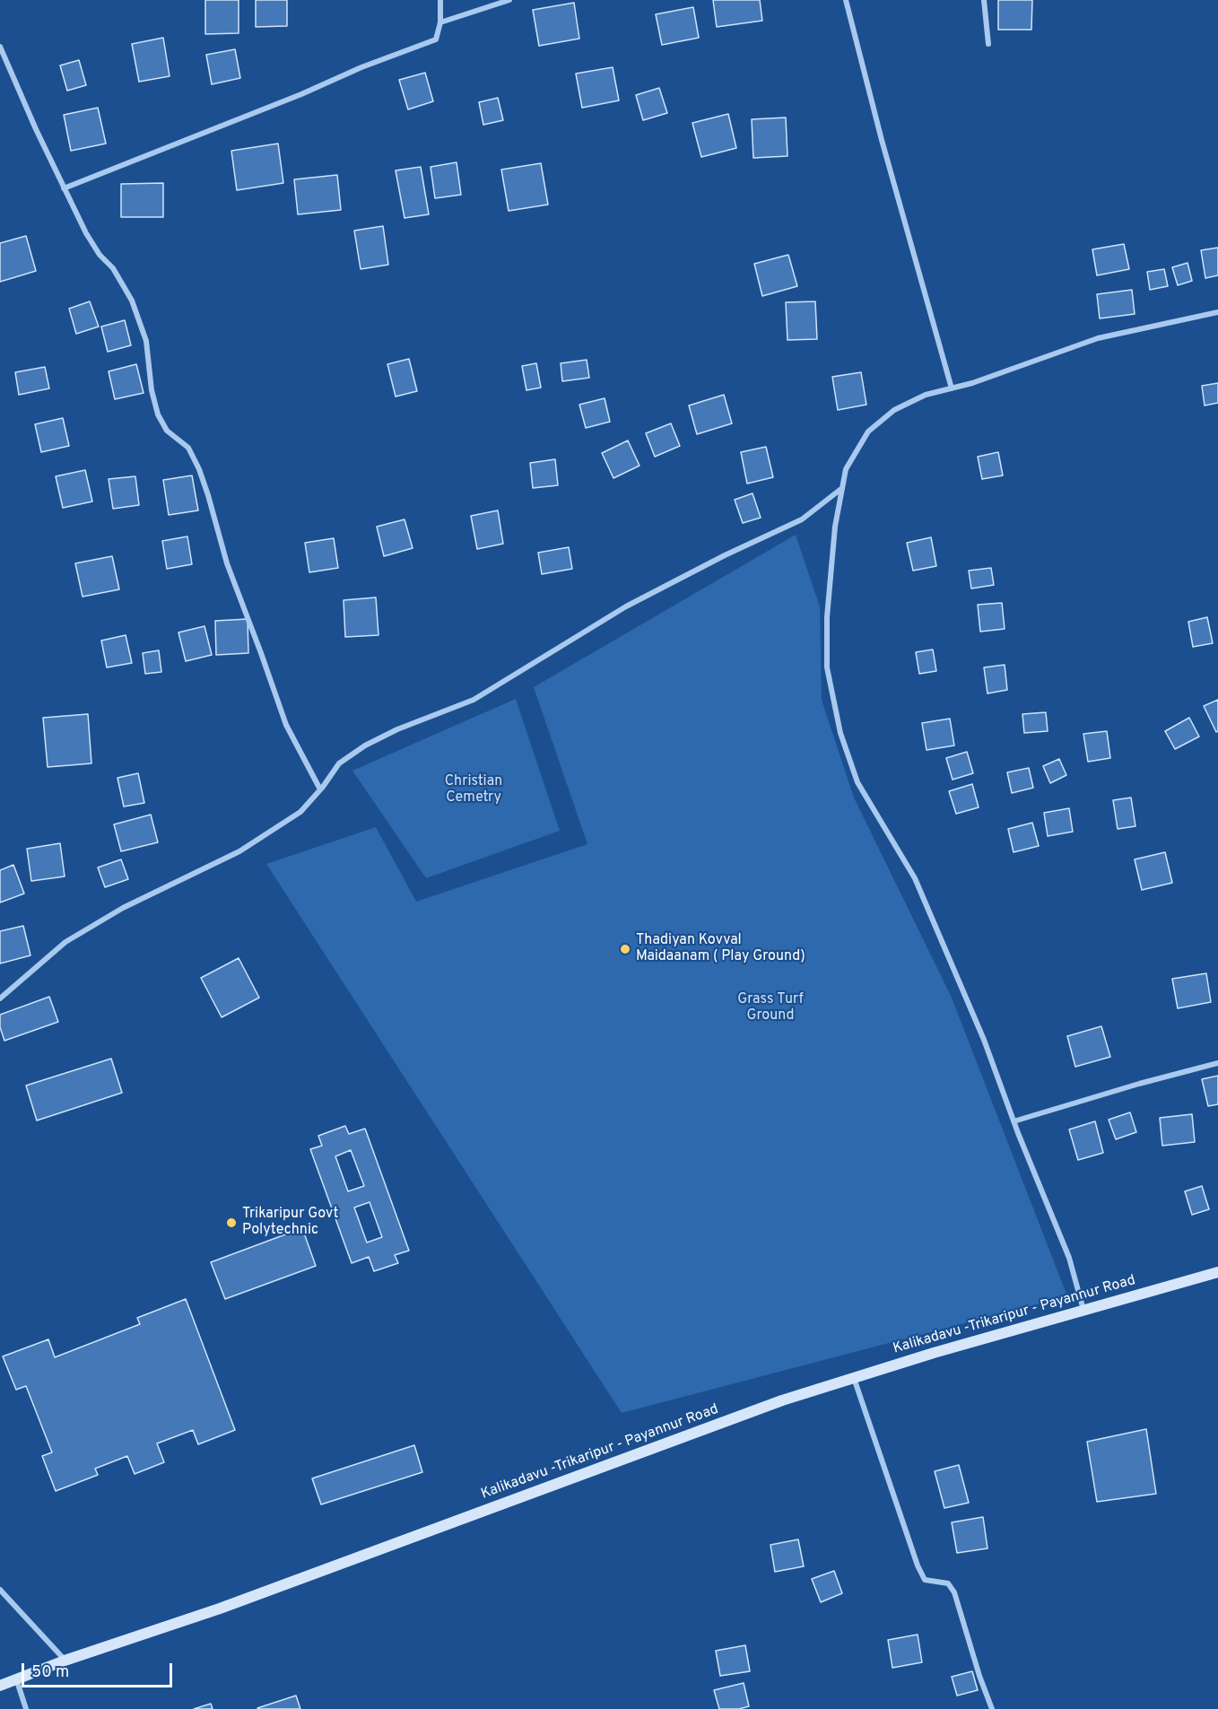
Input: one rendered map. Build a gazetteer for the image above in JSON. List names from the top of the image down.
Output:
{
  "streets": {
    "main road": ["Kalikadavu -Trikaripur - Payannur Road"]
  },
  "parks": ["Christian Cemetry", "Grass Turf Ground"],
  "places": ["Thadiyan Kovval Maidaanam ( Play Ground)", "Trikaripur Govt Polytechnic"],
  "scale_bar": "50 m"
}
